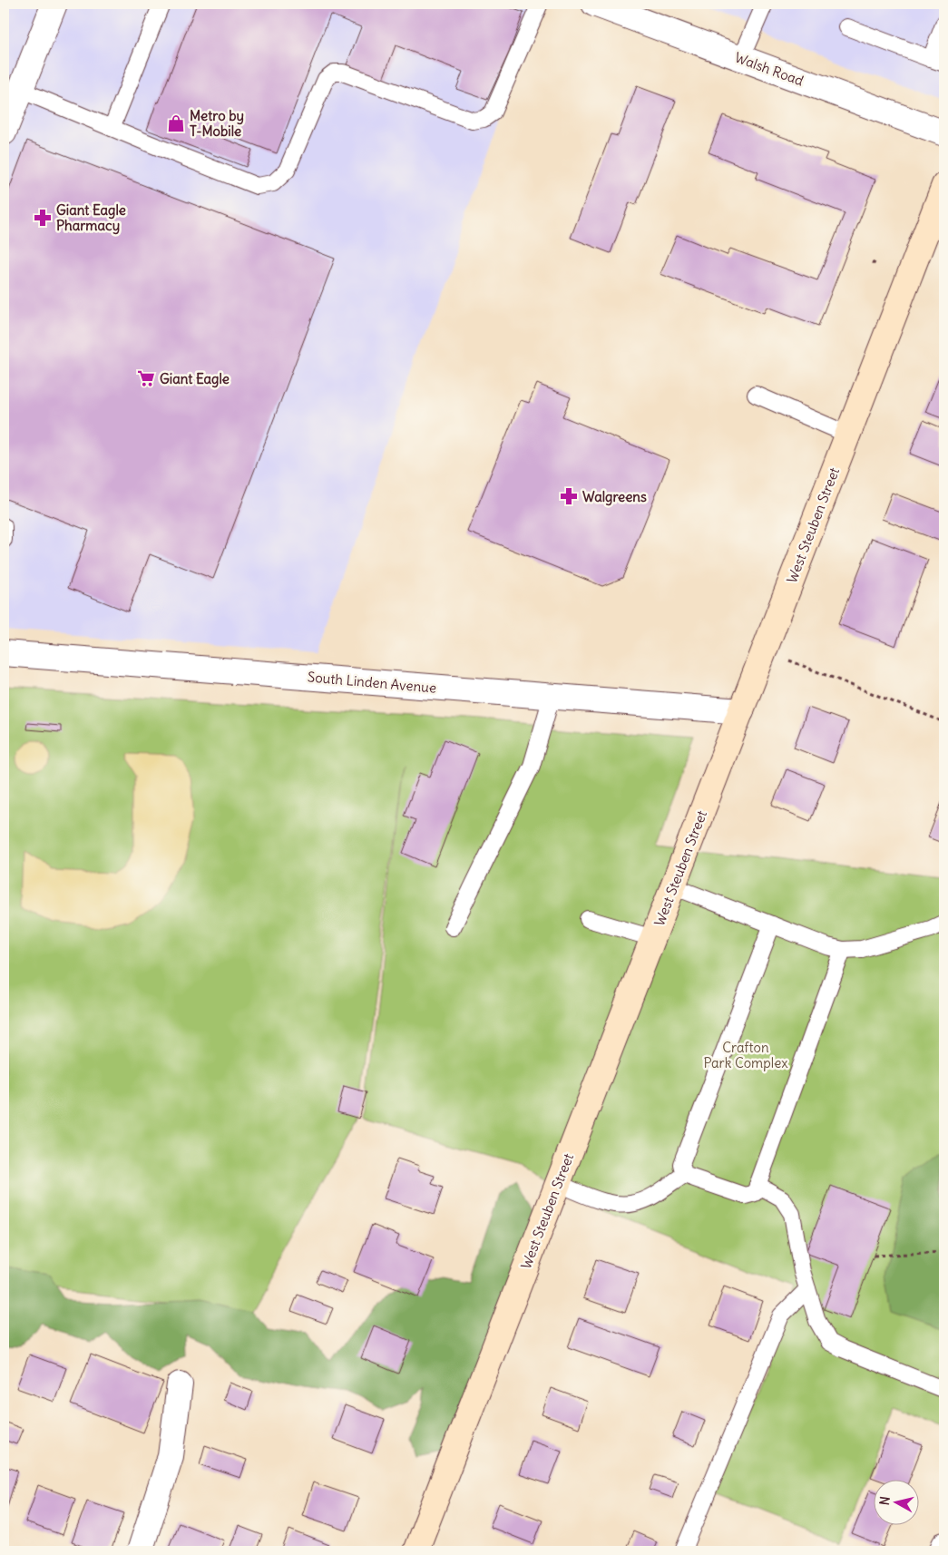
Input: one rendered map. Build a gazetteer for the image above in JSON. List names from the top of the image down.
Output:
{
  "streets": {
    "main road": ["West Steuben Street"],
    "street": ["Walsh Road", "South Linden Avenue"]
  },
  "crossings": [
    ["West Steuben Street", "South Linden Avenue"]
  ],
  "parks": ["Crafton Park Complex"],
  "places": {
    "shop": ["Metro by T-Mobile"],
    "pharmacy": ["Giant Eagle Pharmacy", "Walgreens"],
    "supermarket": ["Giant Eagle"]
  },
  "north": "left"
}
